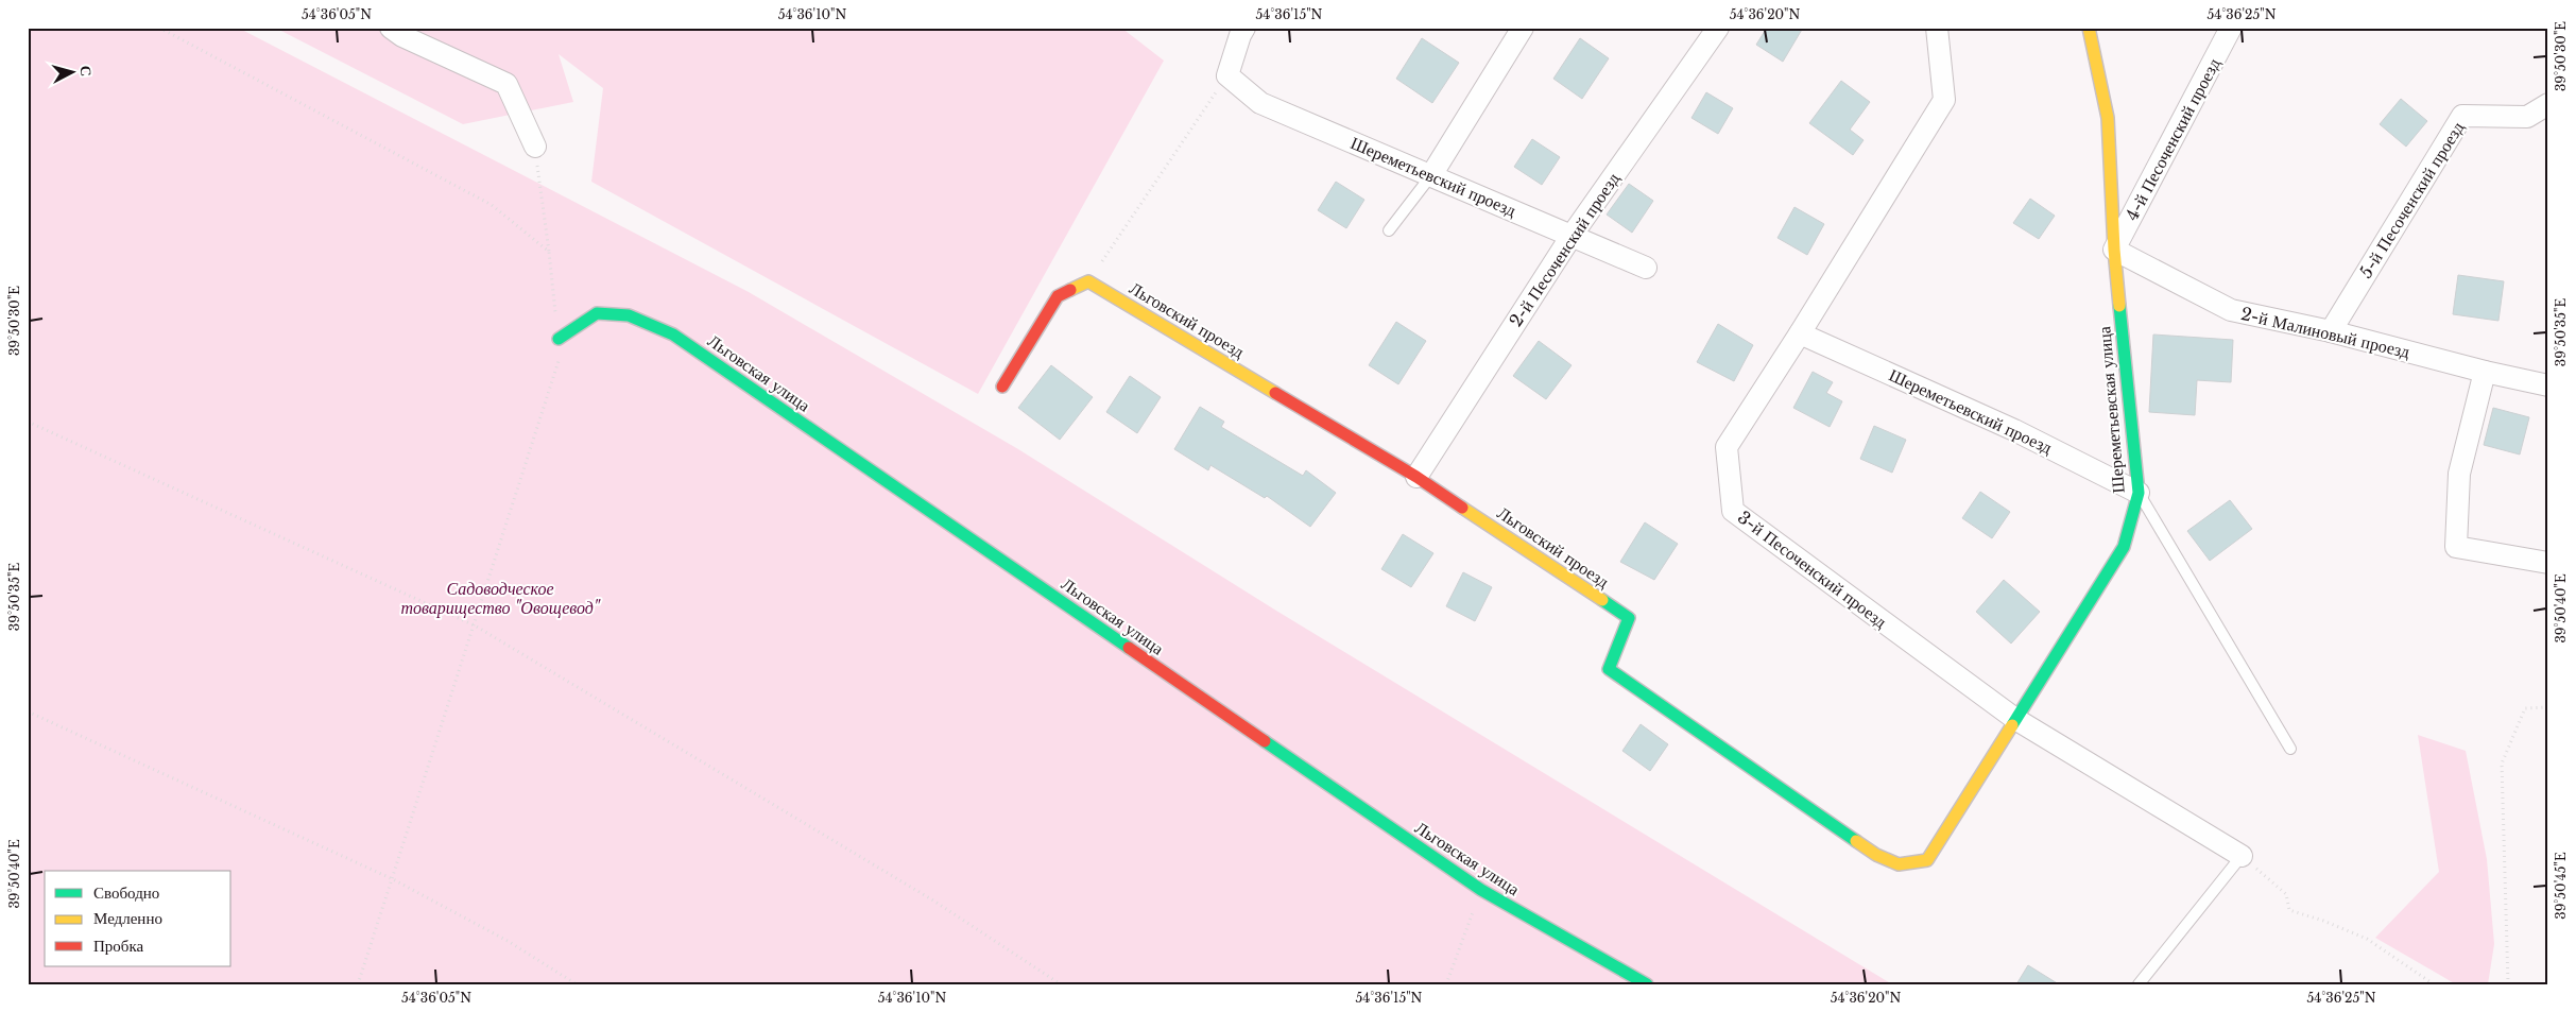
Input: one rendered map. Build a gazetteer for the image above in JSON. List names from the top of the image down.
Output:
{
  "streets": {
    "street": [
      "4-й Песоченский проезд",
      "Шереметьевский проезд",
      "5-й Песоченский проезд",
      "2-й Песоченский проезд",
      "Льговский проезд",
      "2-й Малиновый проезд",
      "Льговская улица",
      "Шереметьевская улица",
      "3-й Песоченский проезд"
    ]
  },
  "crossings": [
    ["4-й Песоченский проезд", "2-й Малиновый проезд"],
    ["4-й Песоченский проезд", "Шереметьевская улица"],
    ["Шереметьевский проезд", "2-й Песоченский проезд"],
    ["Шереметьевский проезд", "Шереметьевская улица"],
    ["Шереметьевский проезд", "3-й Песоченский проезд"],
    ["5-й Песоченский проезд", "2-й Малиновый проезд"],
    ["2-й Песоченский проезд", "Льговский проезд"],
    ["Льговский проезд", "Шереметьевская улица"],
    ["2-й Малиновый проезд", "Шереметьевская улица"],
    ["Шереметьевская улица", "3-й Песоченский проезд"]
  ],
  "parks": ["Садоводческое товарищество \"Овощевод\""],
  "legend": ["Свободно", "Медленно", "Пробка"],
  "north": "right",
  "coordinates": [
    "54°36'05\"N",
    "54°36'10\"N",
    "54°36'15\"N",
    "54°36'20\"N",
    "54°36'25\"N",
    "39°50'30\"E",
    "39°50'35\"E",
    "39°50'40\"E",
    "39°50'45\"E"
  ]
}
